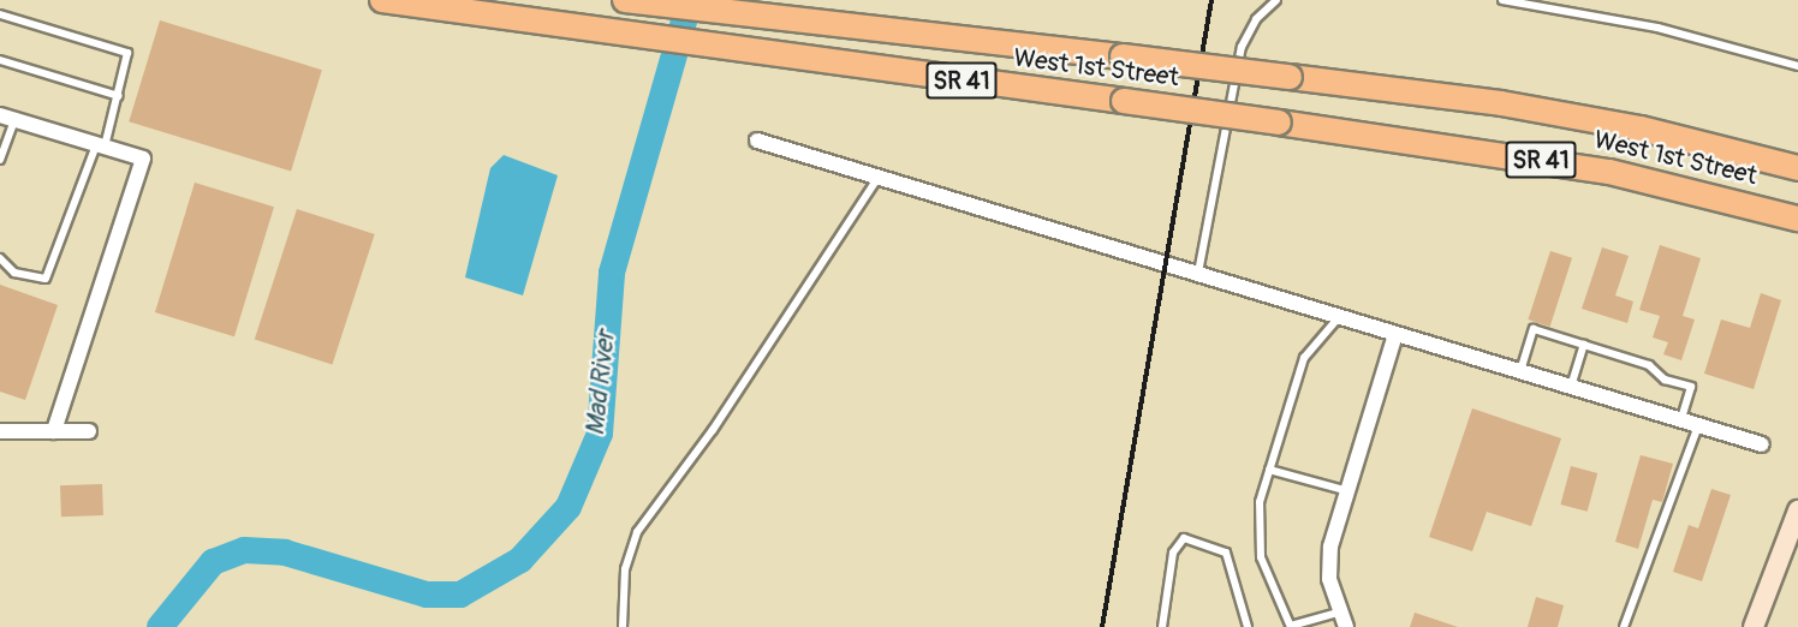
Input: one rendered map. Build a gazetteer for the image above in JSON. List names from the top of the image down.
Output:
{
  "streets": {
    "main road": ["West 1st Street", "SR 41"]
  },
  "water": ["Mad River"]
}
